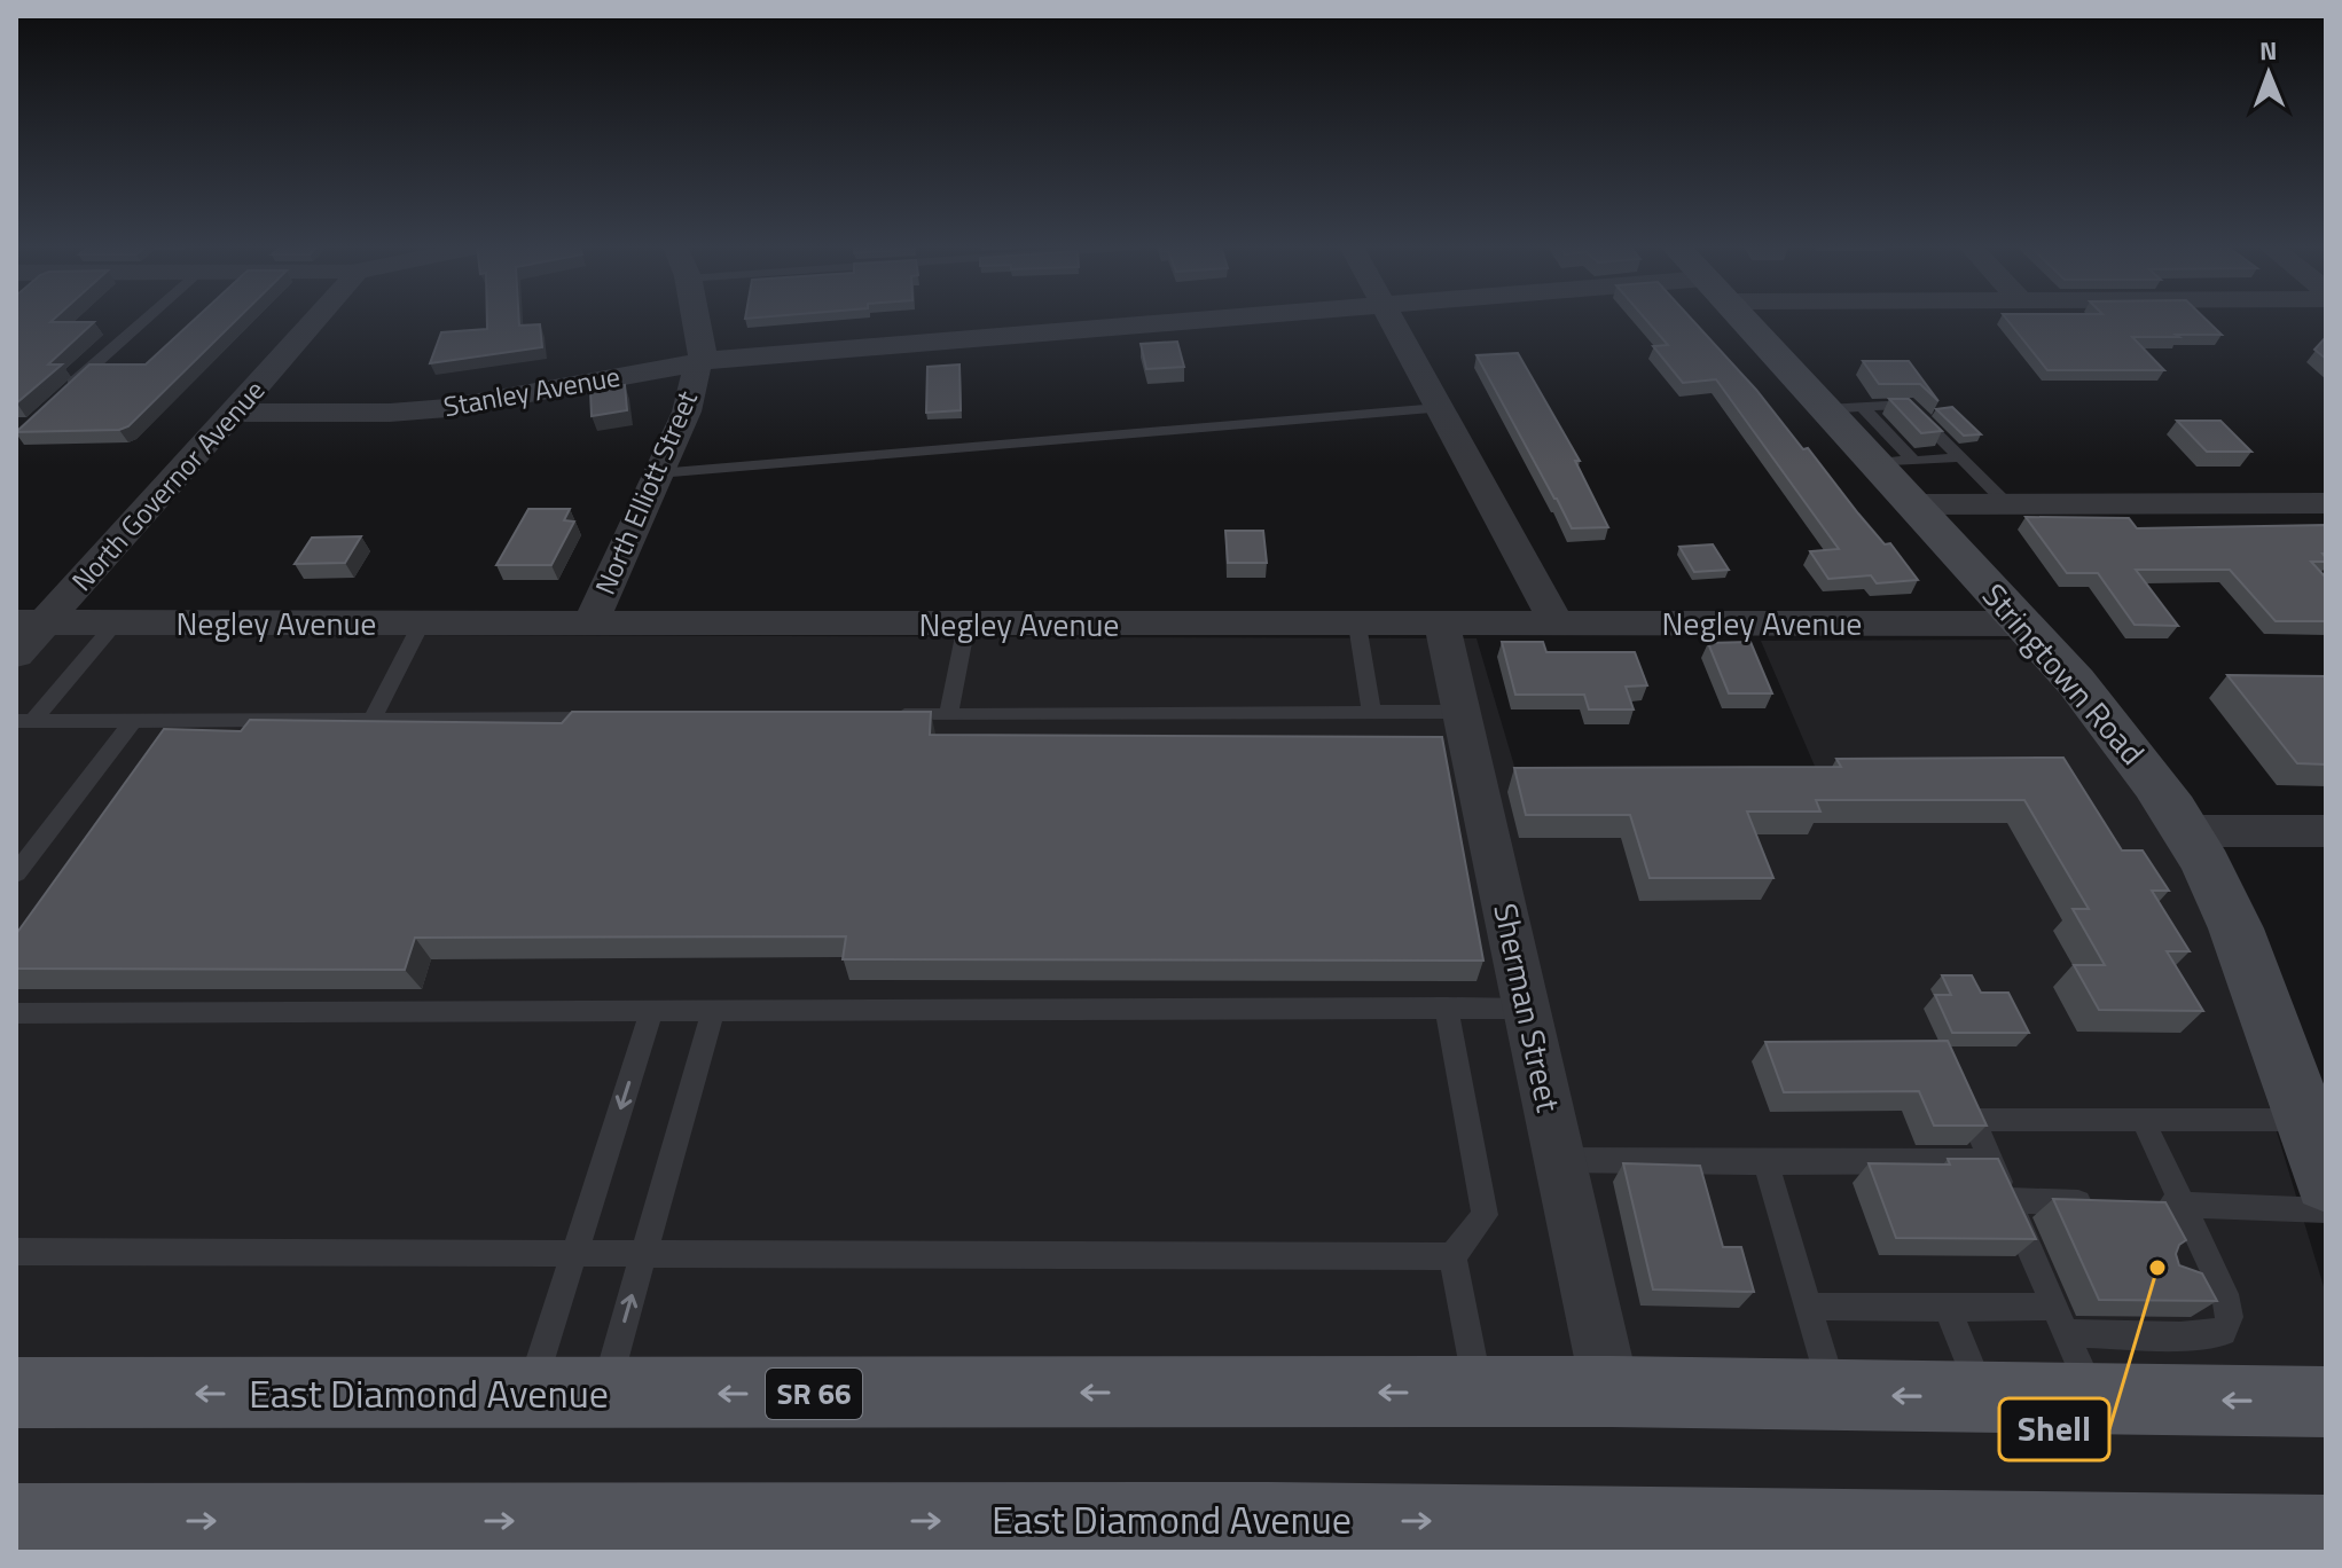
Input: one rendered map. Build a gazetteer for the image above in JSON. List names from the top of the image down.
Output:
{
  "streets": {
    "main road": ["Stringtown Road", "East Diamond Avenue", "SR 66"],
    "street": [
      "Stanley Avenue",
      "North Governor Avenue",
      "North Elliott Street",
      "Negley Avenue",
      "Sherman Street"
    ]
  },
  "crossings": [
    ["Stanley Avenue", "North Governor Avenue"],
    ["Stanley Avenue", "North Elliott Street"],
    ["North Governor Avenue", "Negley Avenue"],
    ["North Elliott Street", "Negley Avenue"],
    ["Negley Avenue", "Stringtown Road"],
    ["Negley Avenue", "Sherman Street"],
    ["Sherman Street", "East Diamond Avenue"]
  ],
  "places": ["Shell"],
  "north": "top"
}
